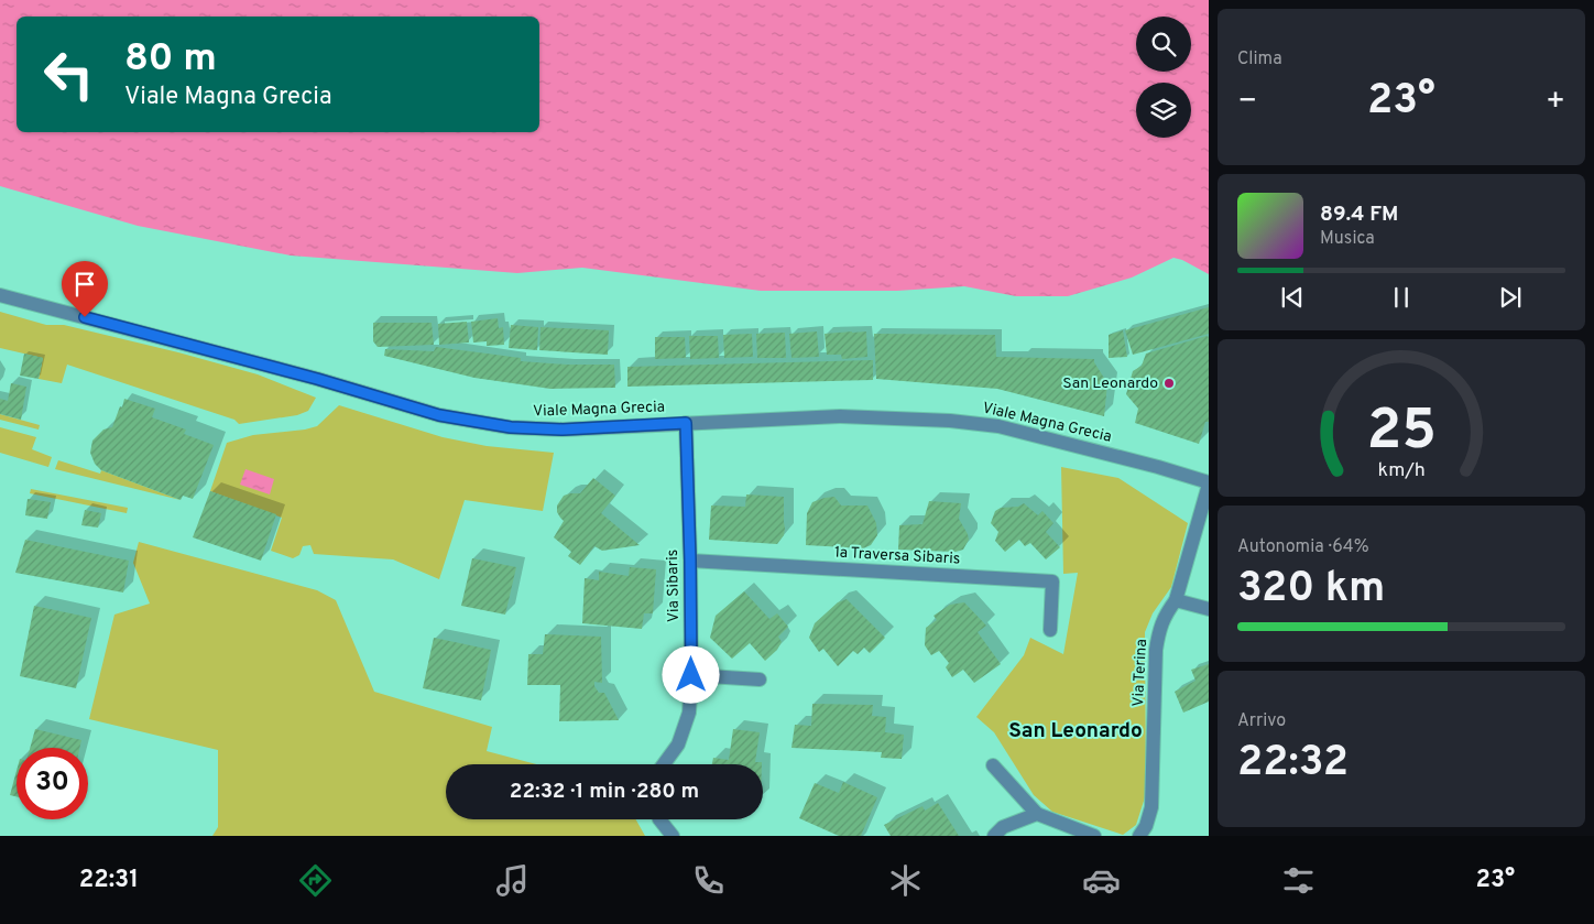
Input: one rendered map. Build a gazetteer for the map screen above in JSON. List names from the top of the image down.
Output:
{
  "streets": {
    "street": [
      "Viale Magna Grecia",
      "1a Traversa Sibaris",
      "Via Sibaris",
      "Via Terina"
    ]
  },
  "crossings": [
    ["Viale Magna Grecia", "Via Sibaris"],
    ["Viale Magna Grecia", "Via Terina"],
    ["1a Traversa Sibaris", "Via Sibaris"]
  ],
  "districts": ["San Leonardo"],
  "places": ["San Leonardo"],
  "page": {
    "tile": [
      "Clima",
      ["Autonomia · 64%", "320 km"],
      ["Arrivo", "22:32"]
    ],
    "turn": ["80 m", "Viale Magna Grecia"],
    "heat": ["−", "23°", "+"],
    "song": ["89.4 FM", "Musica"],
    "limit": "30",
    "trip": "22:32 · 1 min · 280 m",
    "tabs": ["22:31", "23°"],
    "gauge": ["25", "km/h"]
  }
}
